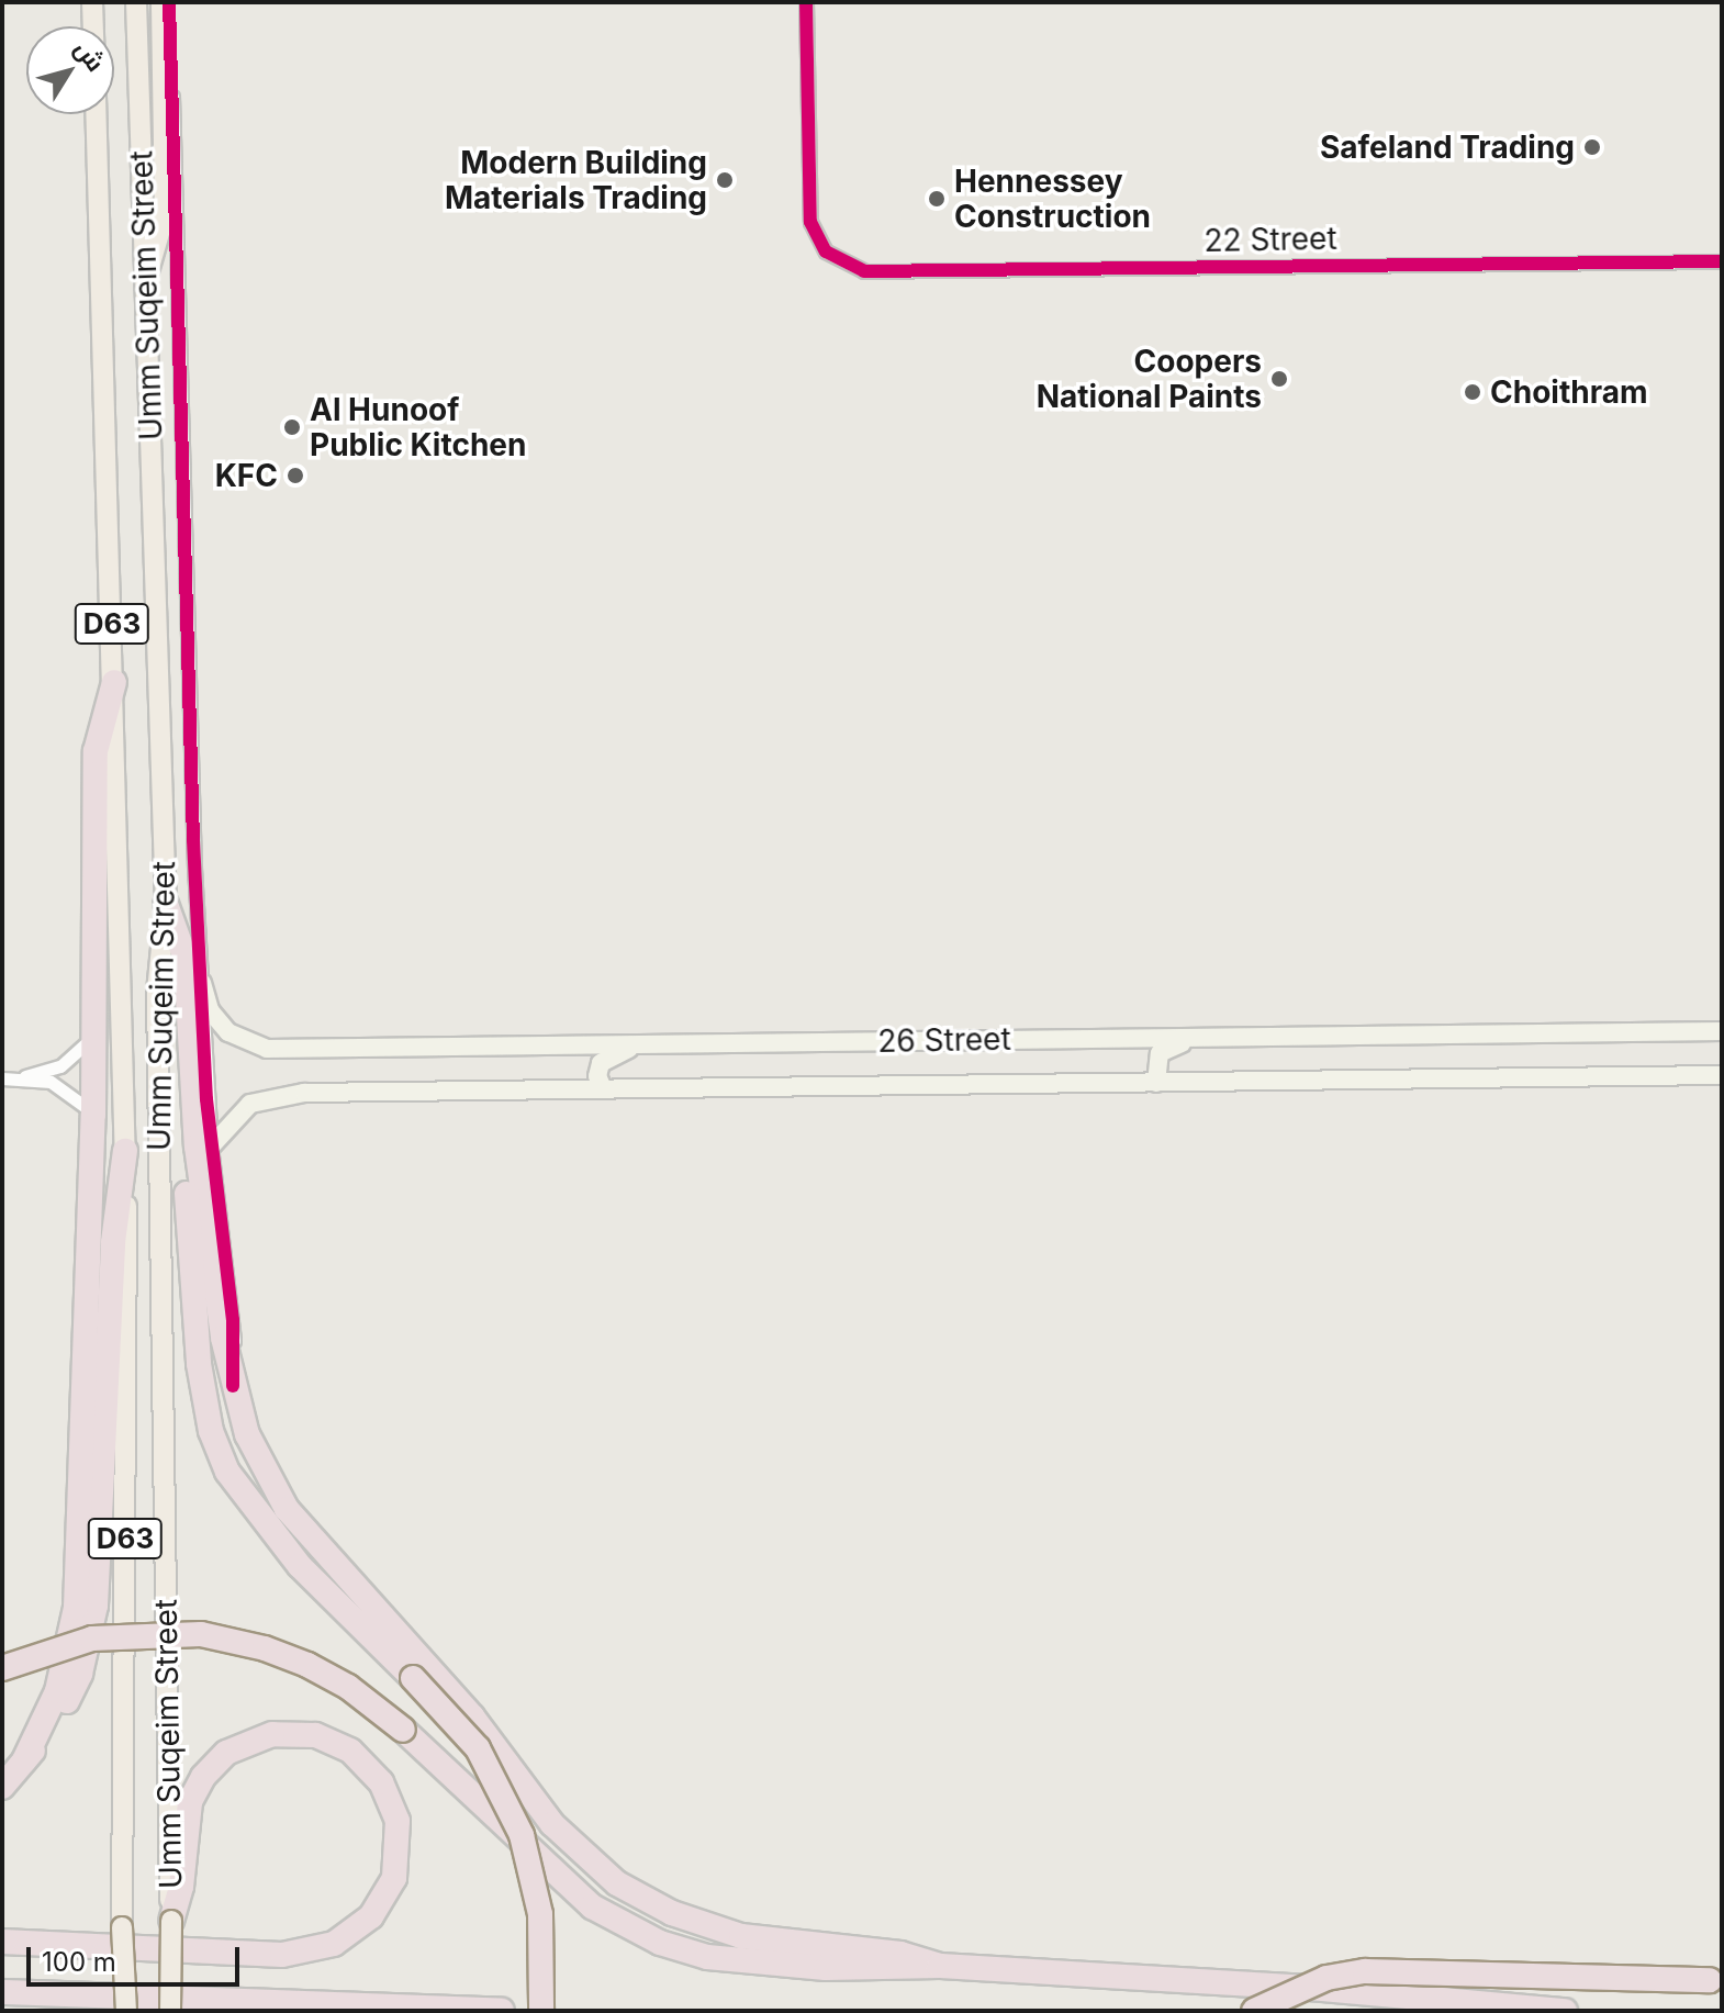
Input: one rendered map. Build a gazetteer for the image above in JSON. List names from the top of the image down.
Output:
{
  "streets": {
    "main road": ["Umm Suqeim Street", "D63", "26 Street"],
    "street": ["22 Street"]
  },
  "places": [
    "Safeland Trading",
    "Modern Building Materials Trading",
    "Hennessey Construction",
    "Coopers National Paints",
    "Choithram",
    "Al Hunoof Public Kitchen",
    "KFC"
  ],
  "scale_bar": "100 m",
  "north": "top right"
}
